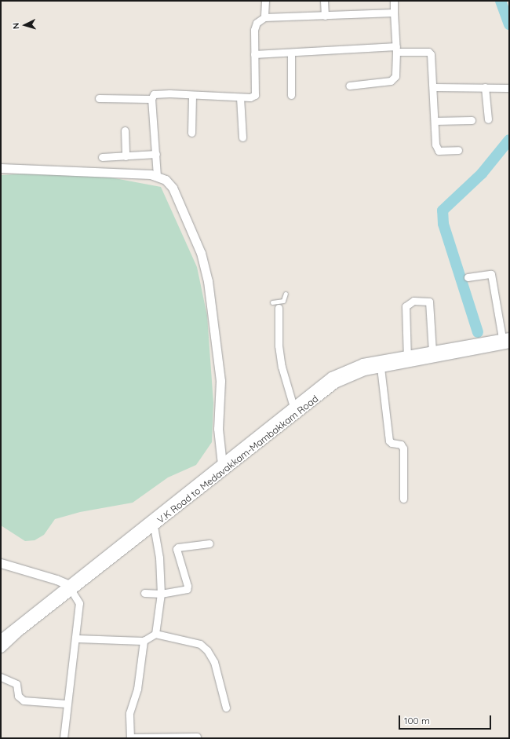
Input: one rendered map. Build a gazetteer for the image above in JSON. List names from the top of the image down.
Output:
{
  "streets": {
    "street": ["V.K Road to Medavakkam-Mambakkam Road"]
  },
  "scale_bar": "100 m",
  "north": "left"
}
